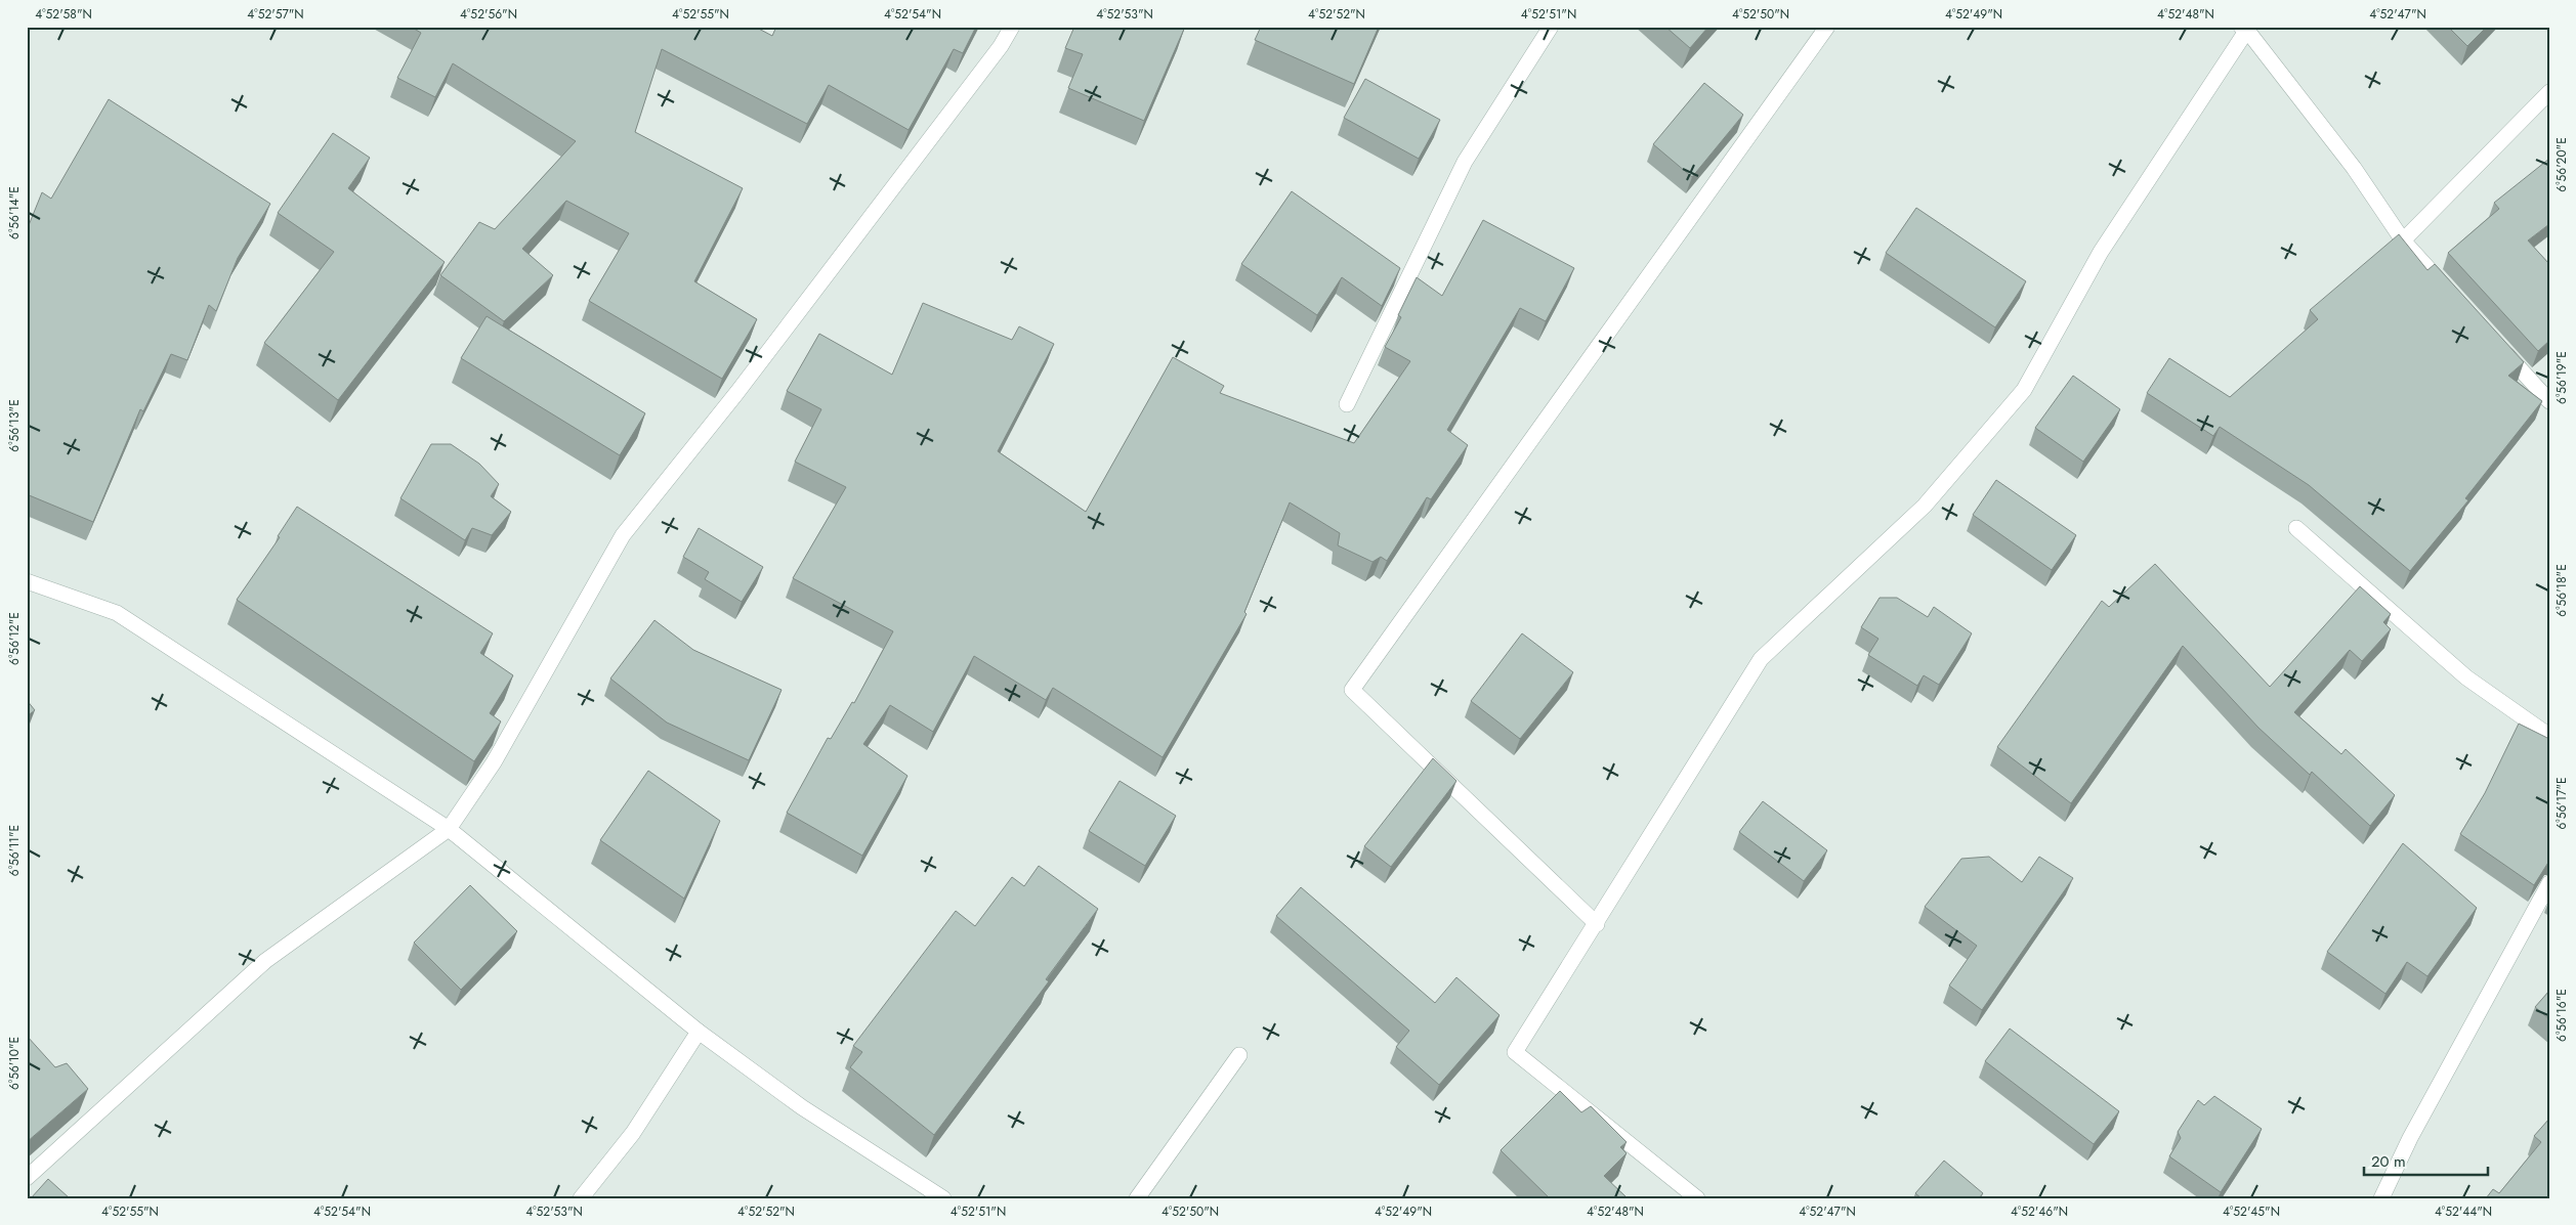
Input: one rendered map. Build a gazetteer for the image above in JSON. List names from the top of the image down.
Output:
{
  "scale_bar": "20 m",
  "coordinates": [
    "4°52'58\"N",
    "4°52'57\"N",
    "4°52'56\"N",
    "4°52'55\"N",
    "4°52'54\"N",
    "4°52'53\"N",
    "4°52'52\"N",
    "4°52'51\"N",
    "4°52'50\"N",
    "4°52'49\"N",
    "4°52'48\"N",
    "4°52'47\"N",
    "6°56'20\"E",
    "6°56'14\"E",
    "6°56'19\"E",
    "6°56'13\"E",
    "6°56'18\"E",
    "6°56'12\"E",
    "6°56'17\"E",
    "6°56'11\"E",
    "6°56'16\"E",
    "6°56'10\"E",
    "4°52'46\"N",
    "4°52'45\"N",
    "4°52'44\"N"
  ]
}
